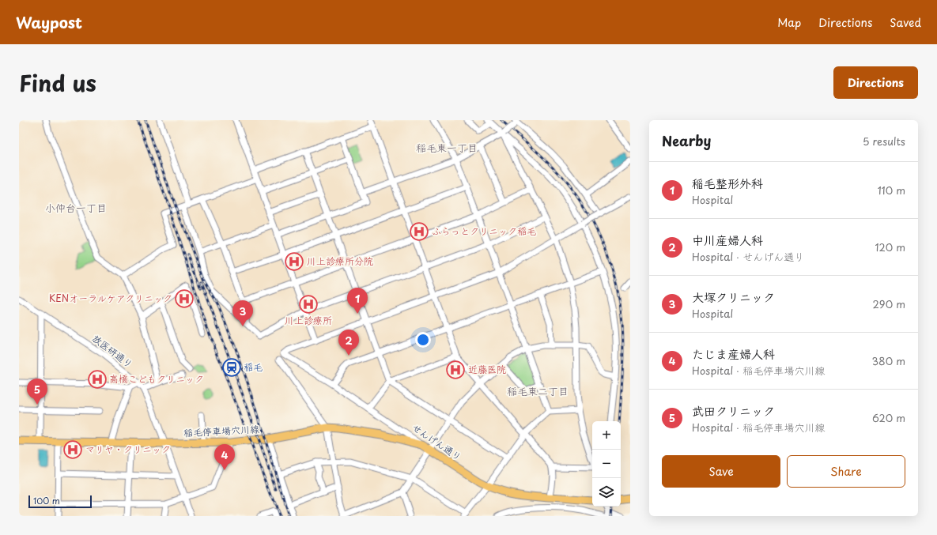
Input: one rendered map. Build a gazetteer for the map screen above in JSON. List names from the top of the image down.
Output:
{
  "streets": {
    "main road": ["稲毛停車場穴川線", "せんげん通り"],
    "street": ["放医研通り"]
  },
  "crossings": [
    ["放医研通り", "稲毛停車場穴川線"],
    ["稲毛停車場穴川線", "せんげん通り"]
  ],
  "districts": ["稲毛東一丁目", "小仲台一丁目", "稲毛東二丁目"],
  "places": {
    "hospital": [
      "ふらっとクリニック稲毛",
      "川上診療所分院",
      "KENオーラルケアクリニック",
      "川上診療所",
      "近藤医院",
      "高橋こどもクリニック",
      "マリヤ・クリニック"
    ],
    "station": ["稲毛"]
  },
  "scale_bar": "100 m",
  "page": {
    "header": "Waypost",
    "nav": ["Map", "Directions", "Saved"],
    "title": "Find us",
    "buttons": [
      "Directions",
      ["Save", "Share"]
    ],
    "heading": ["Nearby", "5 results"],
    "list": [
      {
        "mark": "1",
        "name": "稲毛整形外科",
        "note": "Hospital",
        "value": "110 m"
      },
      {
        "mark": "2",
        "name": "中川産婦人科",
        "note": "Hospital · せんげん通り",
        "value": "120 m"
      },
      {
        "mark": "3",
        "name": "大塚クリニック",
        "note": "Hospital",
        "value": "290 m"
      },
      {
        "mark": "4",
        "name": "たじま産婦人科",
        "note": "Hospital · 稲毛停車場穴川線",
        "value": "380 m"
      },
      {
        "mark": "5",
        "name": "武田クリニック",
        "note": "Hospital · 稲毛停車場穴川線",
        "value": "620 m"
      }
    ],
    "pins": [
      "1",
      "3",
      "2",
      "5",
      "4"
    ],
    "map_buttons": ["+", "−"],
    "scale": "100 m"
  }
}
